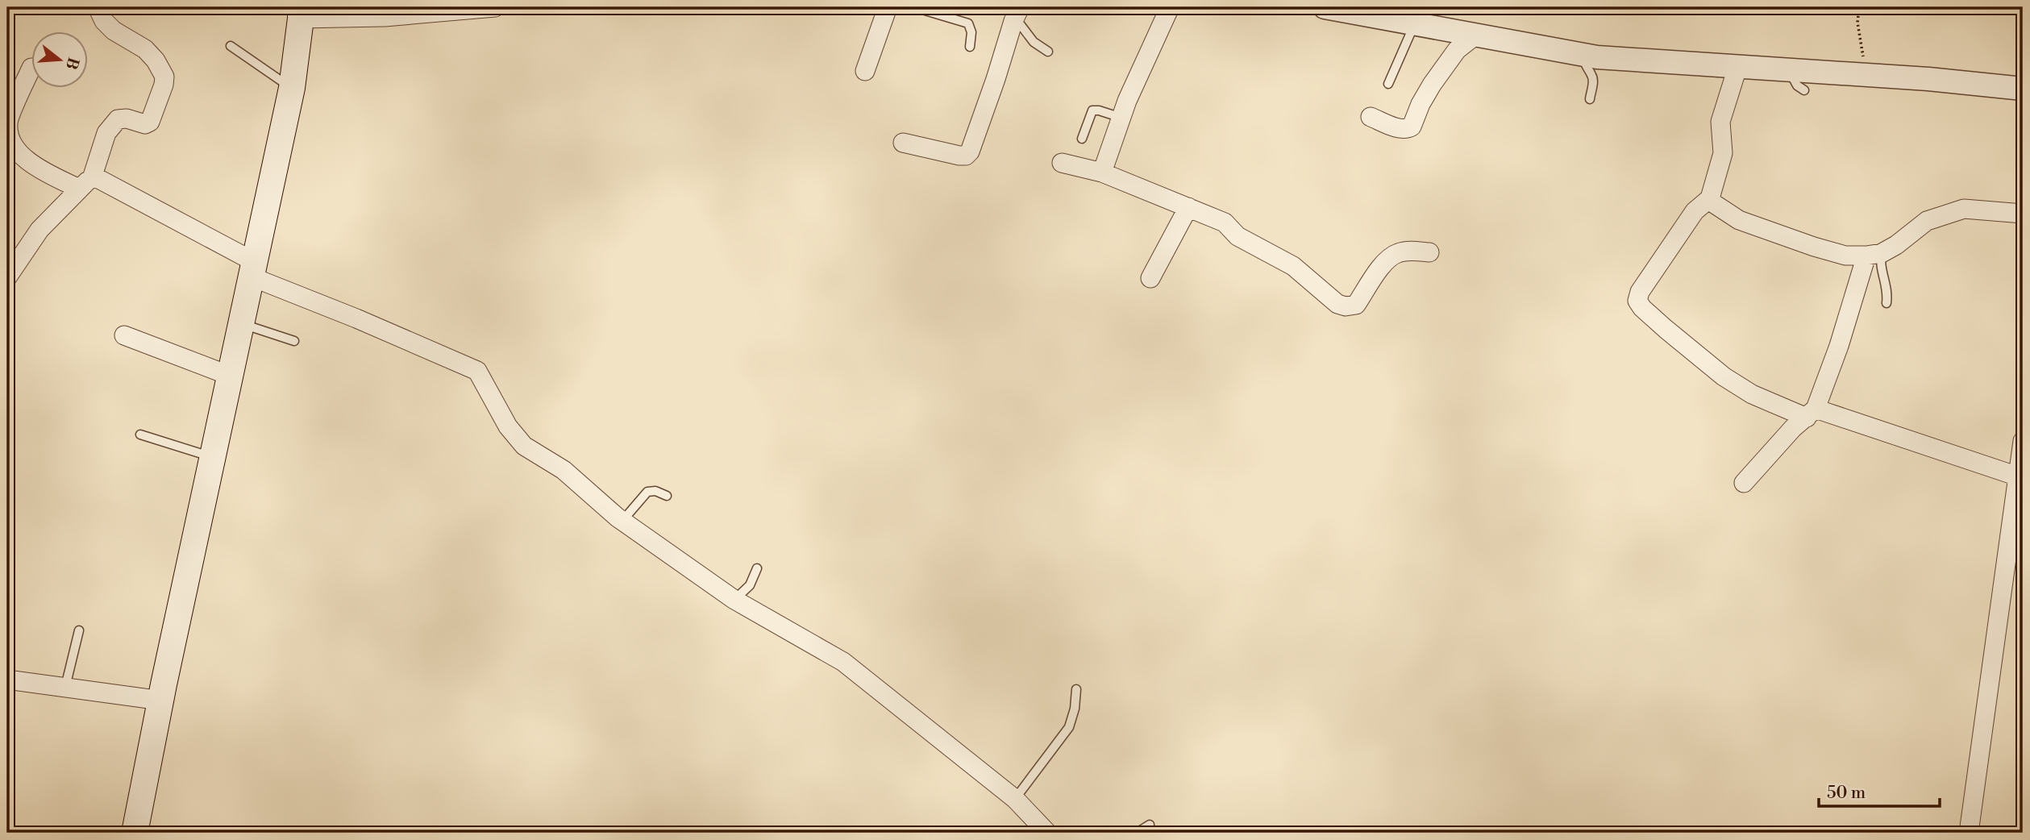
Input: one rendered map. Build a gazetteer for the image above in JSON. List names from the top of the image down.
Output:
{
  "scale_bar": "50 m",
  "north": "right"
}
